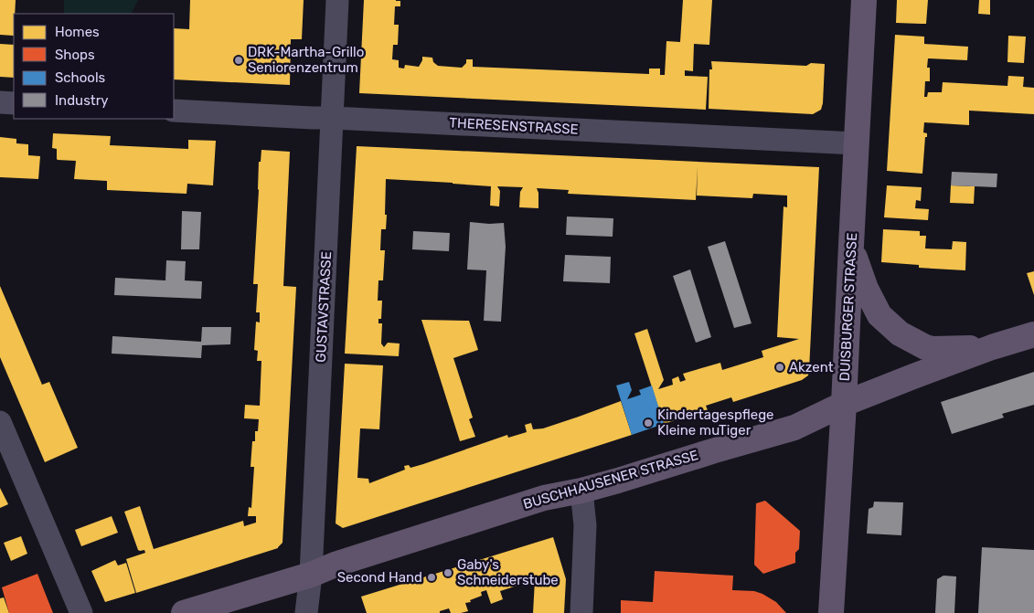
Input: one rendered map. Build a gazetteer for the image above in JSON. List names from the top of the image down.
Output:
{
  "streets": {
    "main road": ["DUISBURGER STRASSE", "BUSCHHAUSENER STRASSE"],
    "street": ["THERESENSTRASSE", "GUSTAVSTRASSE"]
  },
  "crossings": [
    ["THERESENSTRASSE", "GUSTAVSTRASSE"],
    ["THERESENSTRASSE", "DUISBURGER STRASSE"],
    ["GUSTAVSTRASSE", "BUSCHHAUSENER STRASSE"],
    ["DUISBURGER STRASSE", "BUSCHHAUSENER STRASSE"]
  ],
  "places": [
    "DRK-Martha-Grillo Seniorenzentrum",
    "Akzent",
    "Kindertagespflege Kleine muTiger",
    "Gaby's Schneiderstube",
    "Second Hand"
  ],
  "legend": [
    "Homes",
    "Shops",
    "Schools",
    "Industry"
  ]
}
